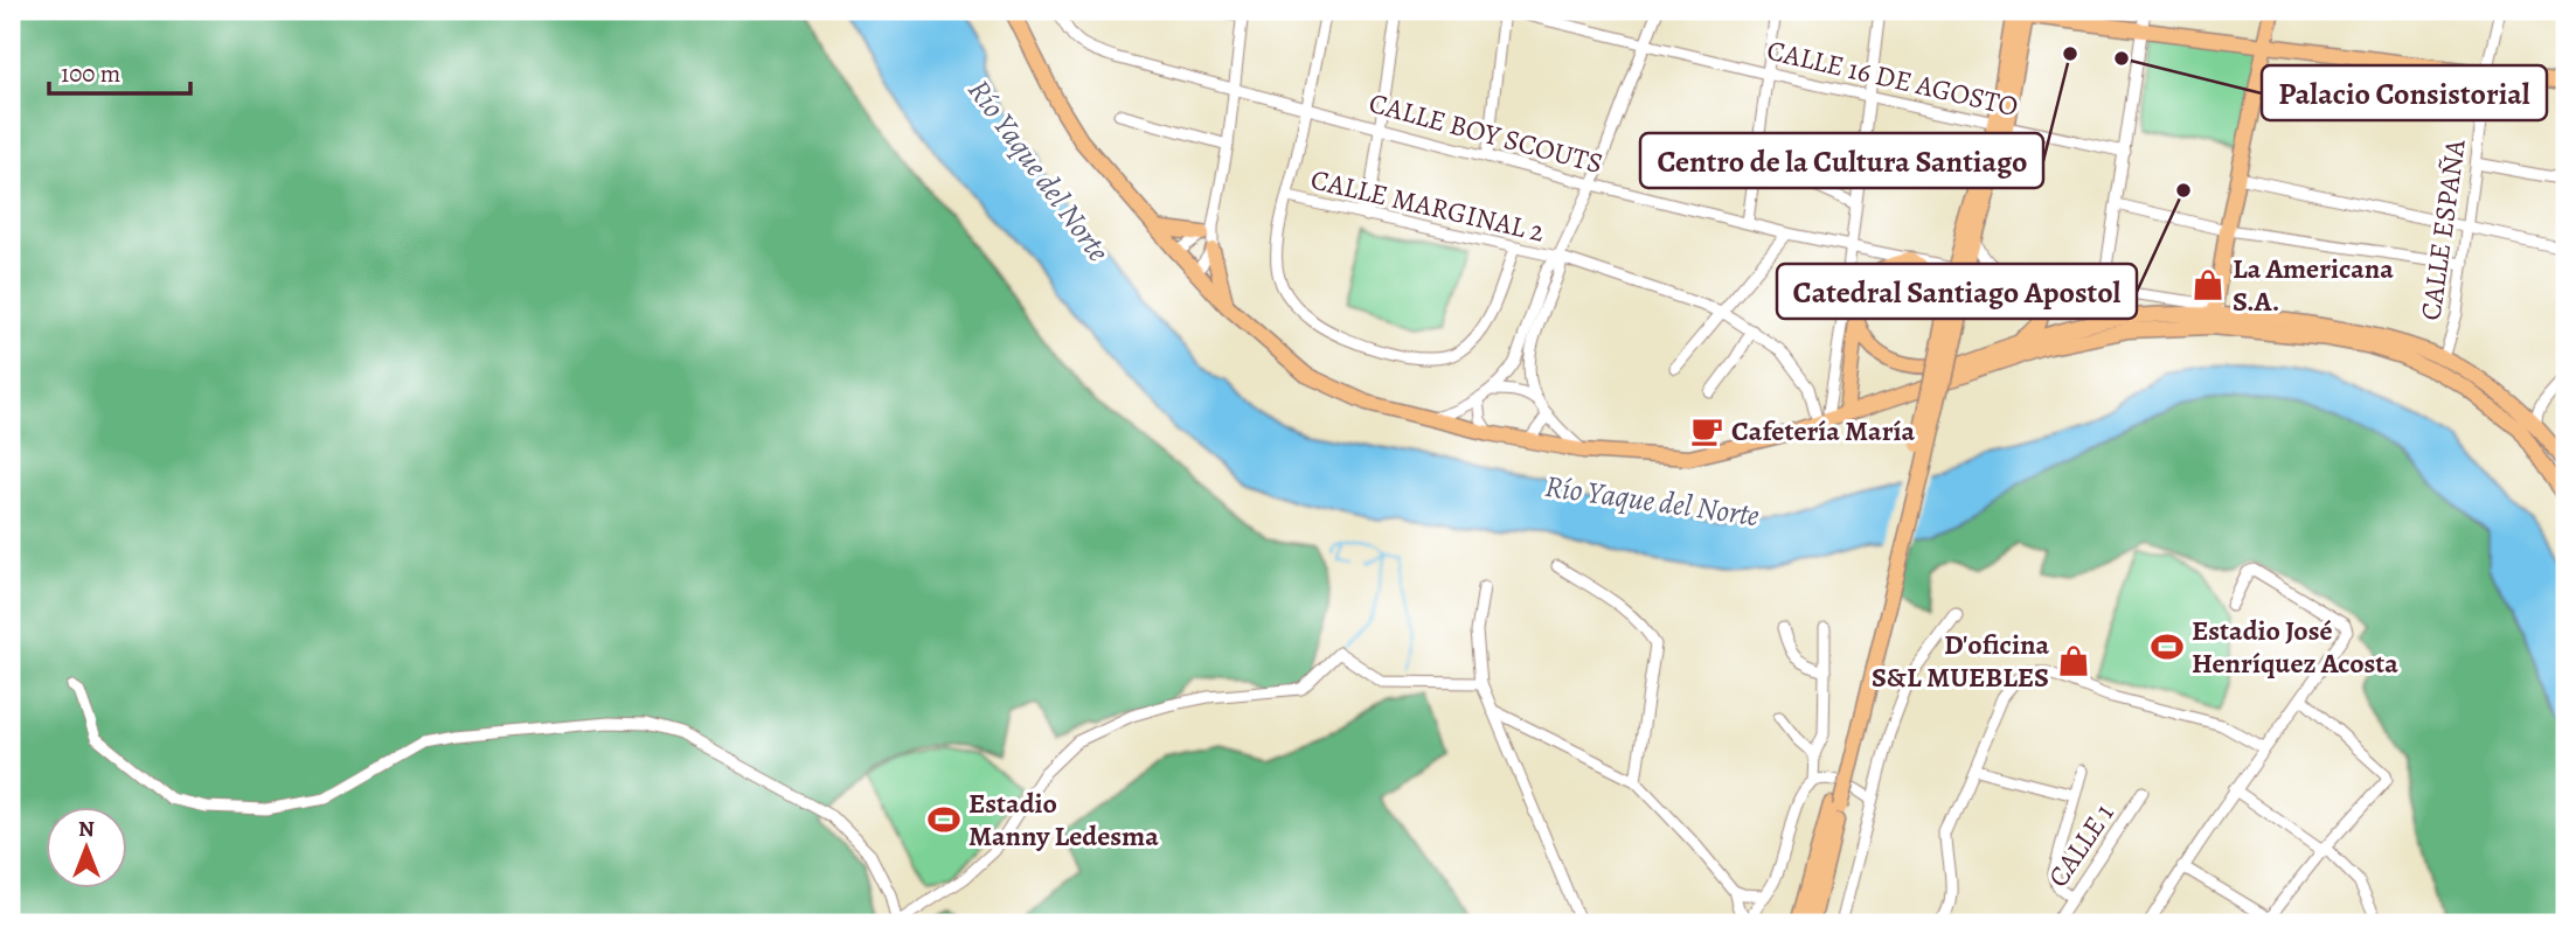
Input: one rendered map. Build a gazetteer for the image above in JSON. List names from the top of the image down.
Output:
{
  "streets": {
    "street": [
      "CALLE 16 DE AGOSTO",
      "CALLE BOY SCOUTS",
      "CALLE MARGINAL 2",
      "CALLE ESPAÑA",
      "CALLE 1"
    ]
  },
  "water": ["Río Yaque del Norte"],
  "places": {
    "other": ["Centro de la Cultura Santiago", "Palacio Consistorial", "Catedral Santiago Apostol"],
    "shop": ["La Americana S.A.", "D'oficina S&L MUEBLES"],
    "cafe": ["Cafetería María"],
    "sports": ["Estadio José Henríquez Acosta", "Estadio Manny Ledesma"]
  },
  "scale_bar": "100 m",
  "north": "top"
}
